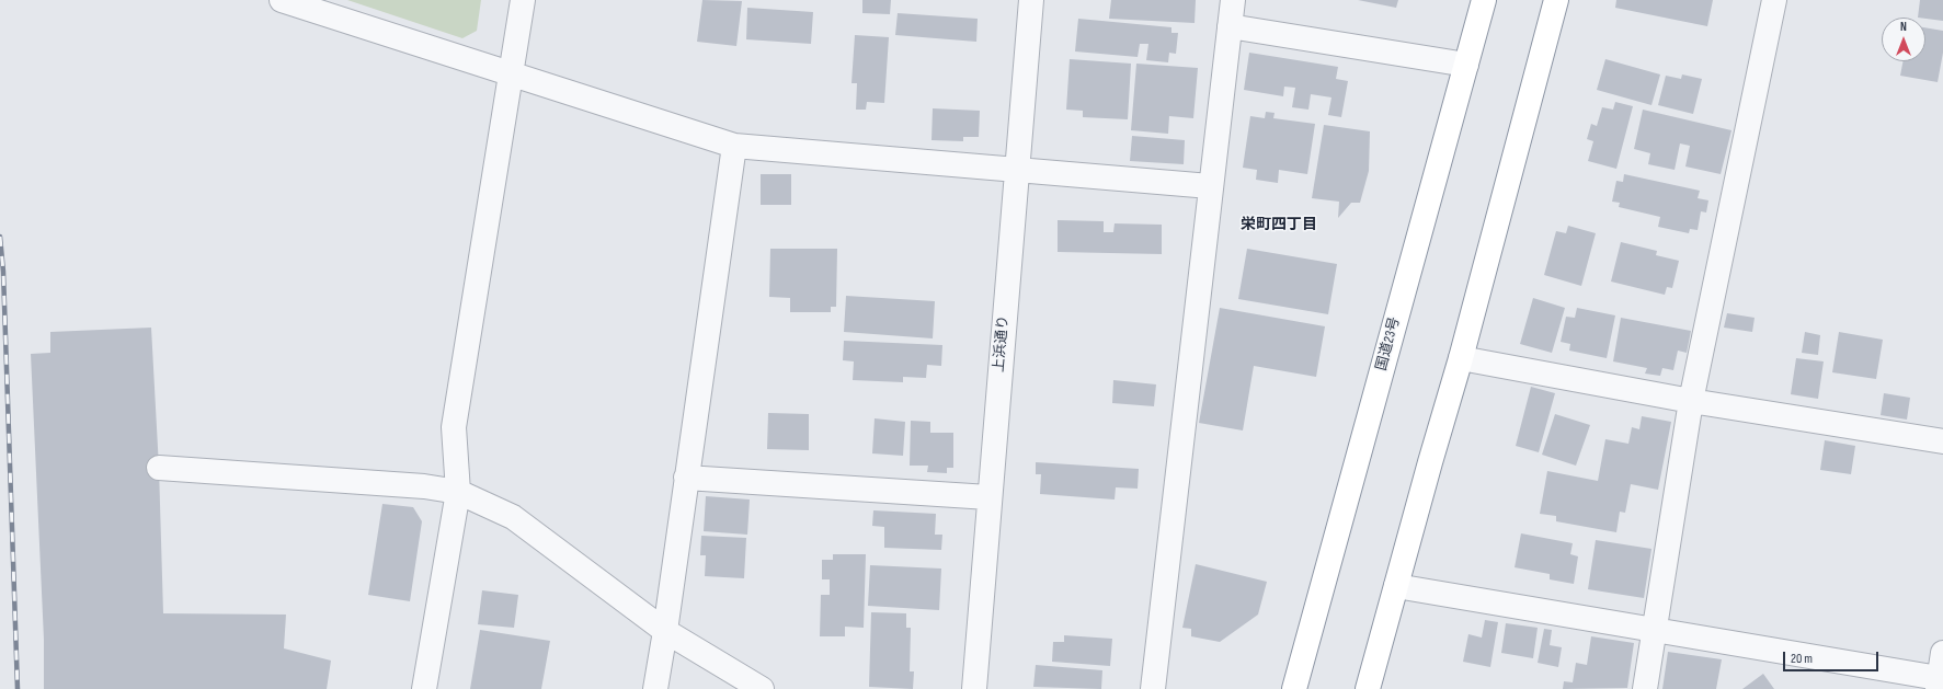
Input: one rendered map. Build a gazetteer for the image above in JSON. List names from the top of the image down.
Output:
{
  "streets": {
    "highway": ["国道23号"],
    "street": ["上浜通り"]
  },
  "districts": ["栄町四丁目"],
  "scale_bar": "20 m",
  "north": "top"
}
